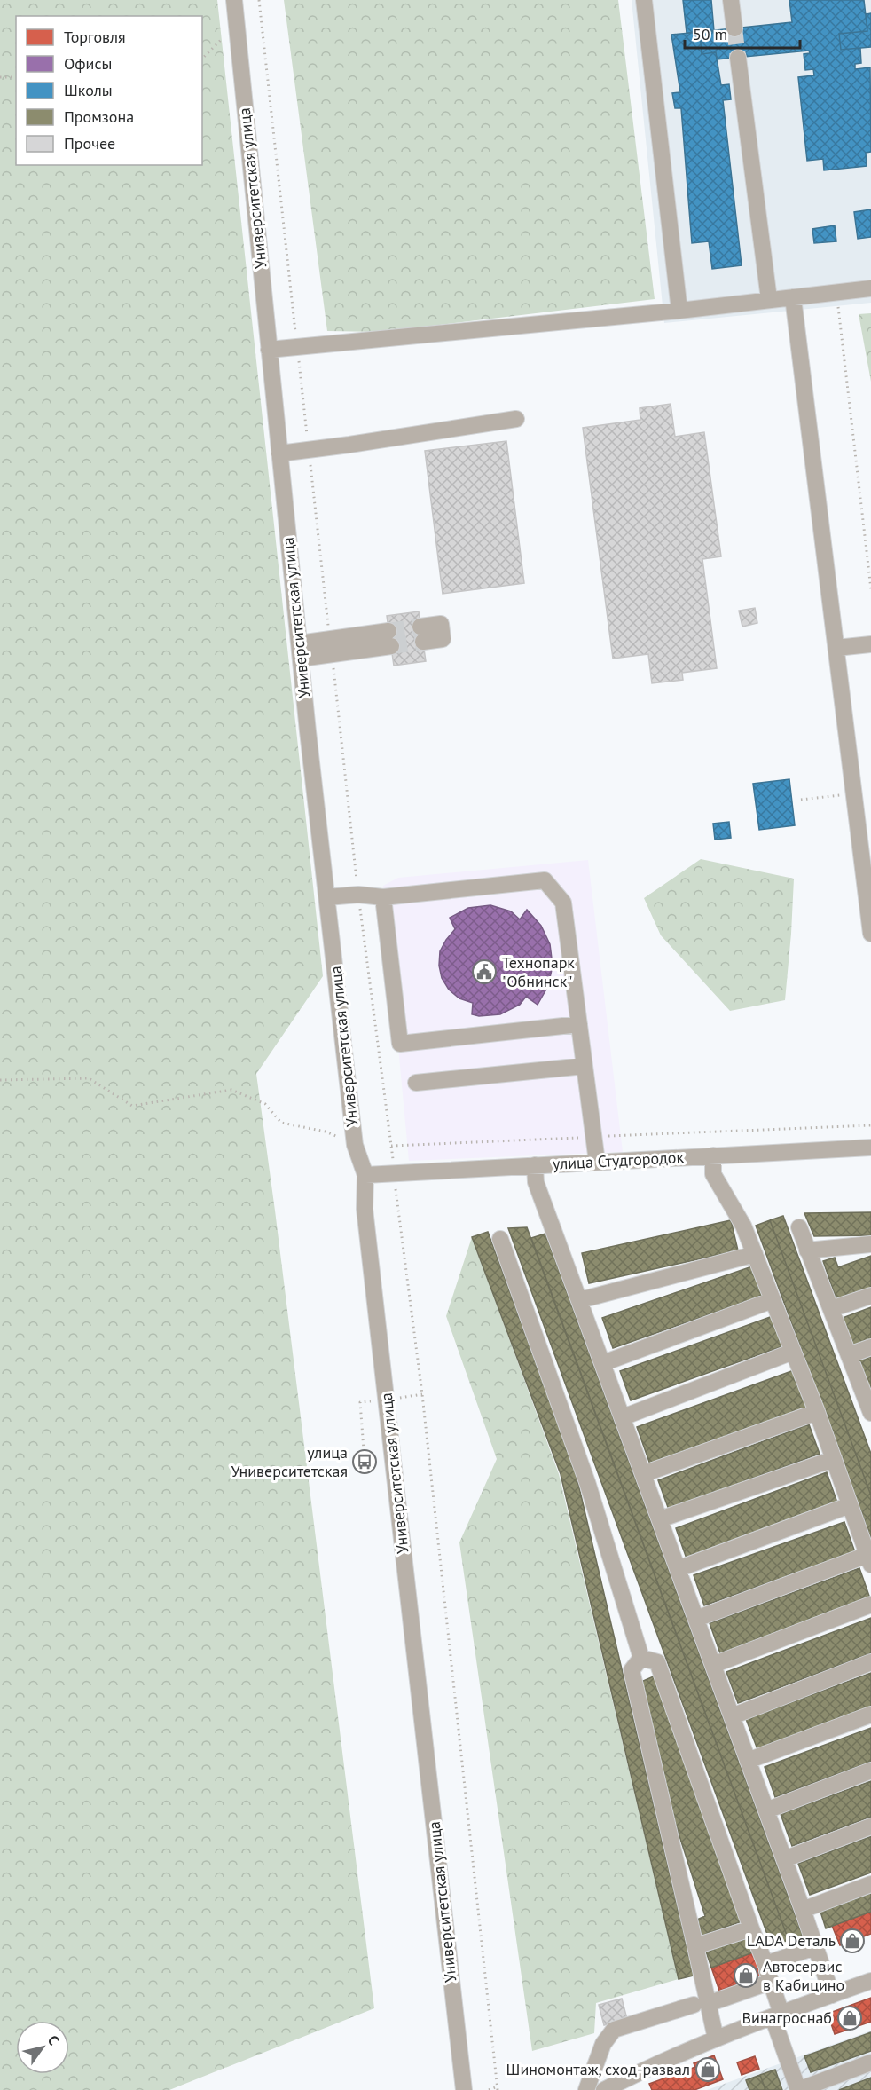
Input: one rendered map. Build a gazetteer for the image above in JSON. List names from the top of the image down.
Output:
{
  "streets": {
    "street": ["Университетская улица", "улица Студгородок"]
  },
  "crossings": [
    ["Университетская улица", "улица Студгородок"]
  ],
  "places": {
    "public building": ["Технопарк \"Обнинск\""],
    "bus stop": ["улица Университетская"],
    "shop": [
      "LADA Dеталь",
      "Автосервис в Кабицино",
      "Винагроснаб",
      "Шиномонтаж, сход-развал"
    ]
  },
  "legend": [
    "Торговля",
    "Офисы",
    "Школы",
    "Промзона",
    "Прочее"
  ],
  "scale_bar": "50 m",
  "north": "top right"
}
